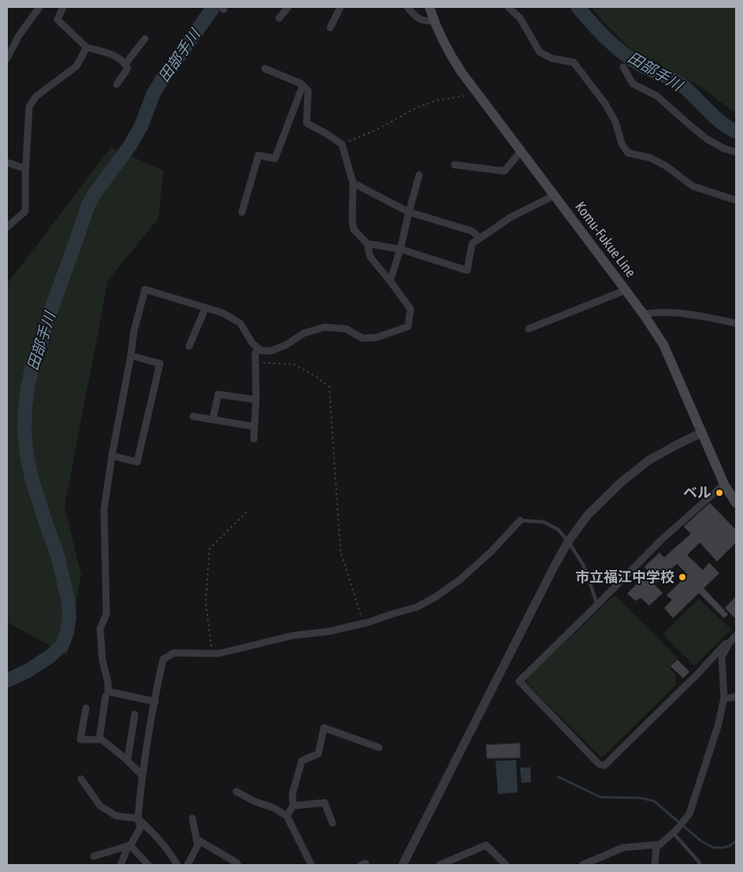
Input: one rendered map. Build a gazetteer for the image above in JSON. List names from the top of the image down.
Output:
{
  "streets": {
    "main road": ["Komu-Fukue Line"]
  },
  "water": ["田部手川"],
  "places": ["ベル", "市立福江中学校"]
}
